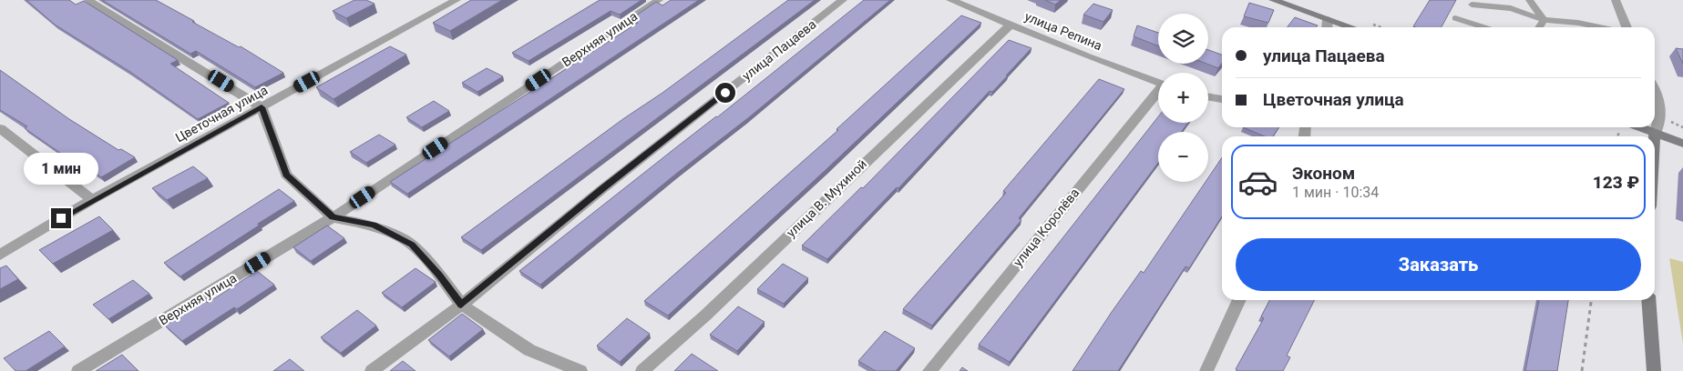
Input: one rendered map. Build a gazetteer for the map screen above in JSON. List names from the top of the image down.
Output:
{
  "streets": {
    "street": [
      "улица Репина",
      "Верхняя улица",
      "улица Пацаева",
      "Цветочная улица",
      "улица В. Мухиной",
      "улица Королёва"
    ]
  },
  "crossings": [
    ["улица Репина", "улица В. Мухиной"]
  ],
  "page": {
    "map_buttons": ["+", "−"],
    "banner": ["улица Пацаева", "Цветочная улица"],
    "list": [
      {
        "name": "Эконом",
        "note": "1 мин · 10:34",
        "value": "123 ₽"
      }
    ],
    "bubble": "1 мин",
    "buttons": "Заказать"
  }
}
